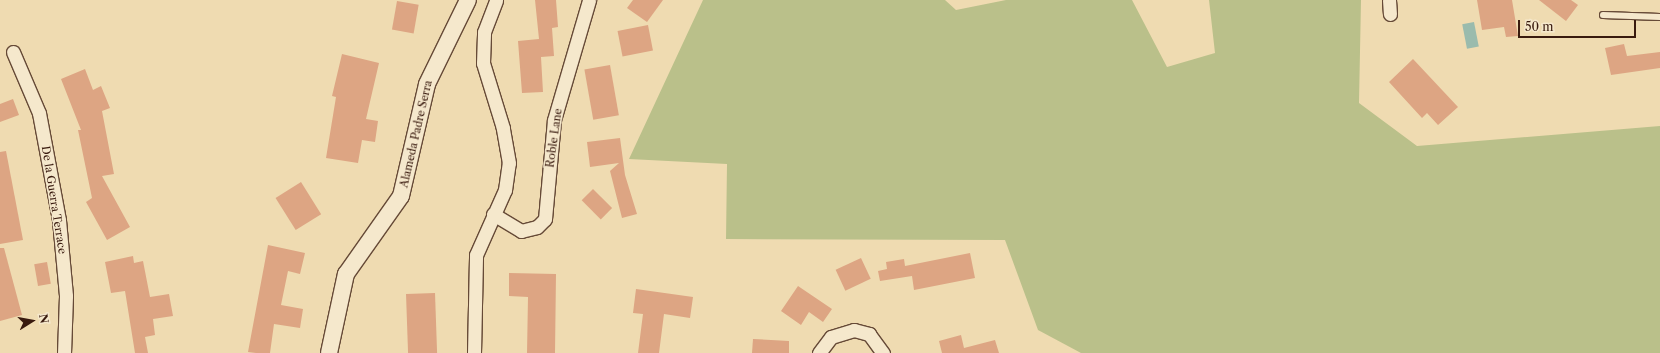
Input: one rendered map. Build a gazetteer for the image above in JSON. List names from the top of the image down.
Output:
{
  "streets": {
    "street": ["Alameda Padre Serra", "Roble Lane", "De la Guerra Terrace"]
  },
  "scale_bar": "50 m",
  "north": "right"
}
